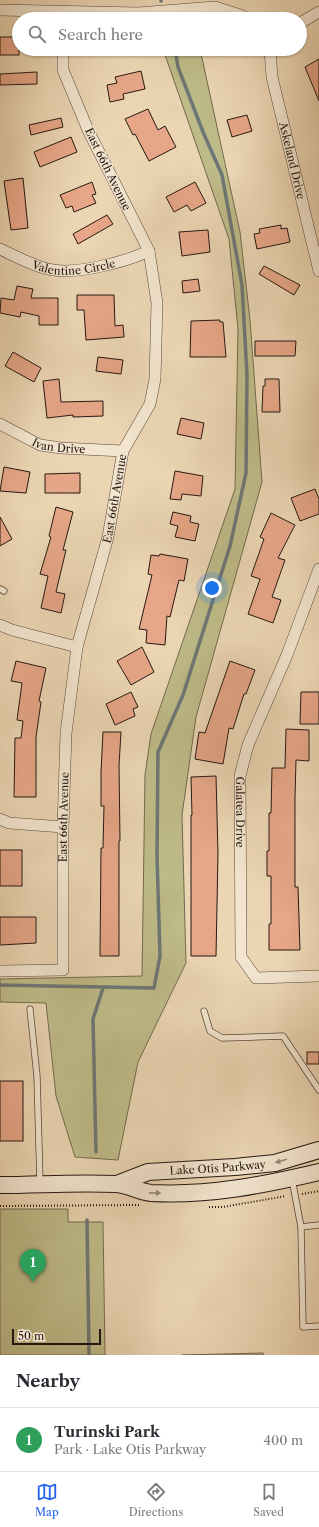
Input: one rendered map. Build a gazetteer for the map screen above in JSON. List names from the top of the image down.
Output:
{
  "streets": {
    "main road": ["Lake Otis Parkway"],
    "street": [
      "Askeland Drive",
      "East 66th Avenue",
      "Valentine Circle",
      "Ivan Drive",
      "Galatea Drive"
    ]
  },
  "crossings": [
    ["East 66th Avenue", "Valentine Circle"],
    ["East 66th Avenue", "Ivan Drive"]
  ],
  "scale_bar": "50 m",
  "page": {
    "search": "Search here",
    "pins": "1",
    "scale": "50 m",
    "heading": "Nearby",
    "list": [
      {
        "mark": "1",
        "name": "Turinski Park",
        "note": "Park · Lake Otis Parkway",
        "value": "400 m"
      }
    ],
    "nav": ["Map", "Directions", "Saved"]
  }
}
